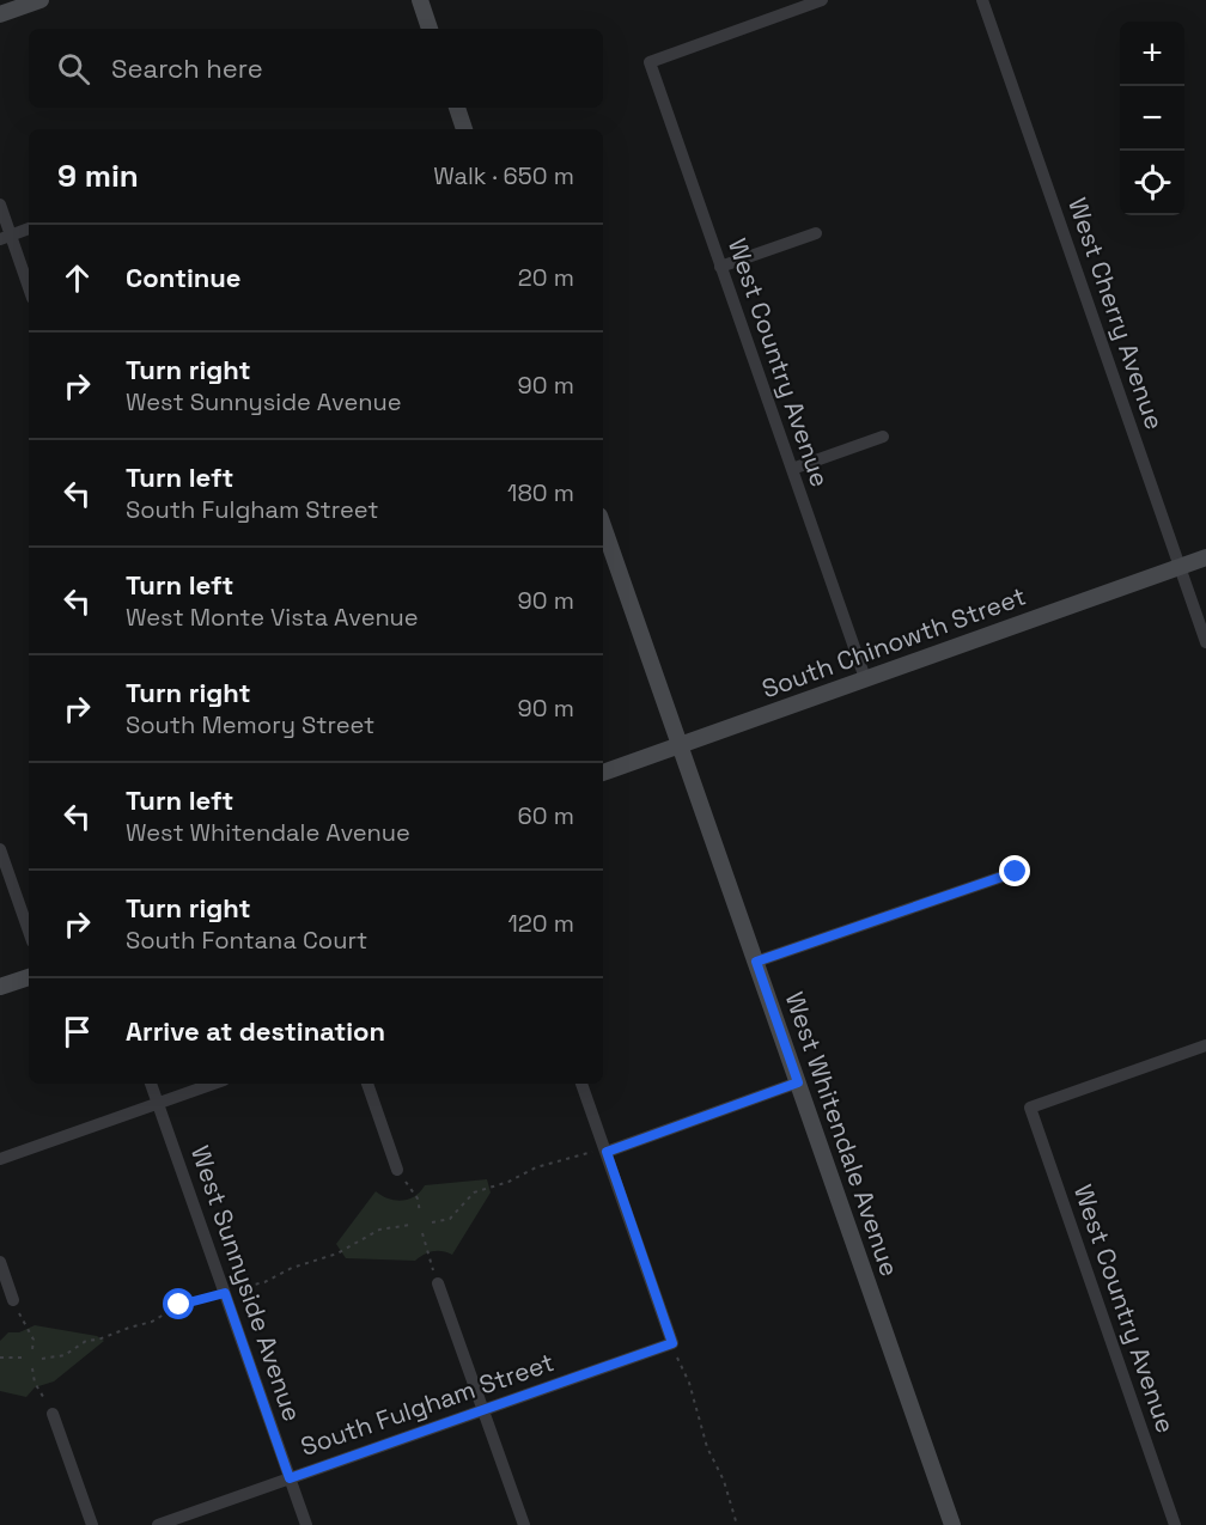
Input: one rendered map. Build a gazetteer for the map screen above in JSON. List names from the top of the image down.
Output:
{
  "streets": {
    "street": [
      "West Cherry Avenue",
      "West Country Avenue",
      "South Chinowth Street",
      "West Whitendale Avenue",
      "West Sunnyside Avenue",
      "South Fulgham Street"
    ]
  },
  "crossings": [
    ["West Cherry Avenue", "South Chinowth Street"],
    ["West Country Avenue", "South Chinowth Street"],
    ["South Chinowth Street", "West Whitendale Avenue"],
    ["West Sunnyside Avenue", "South Fulgham Street"]
  ],
  "page": {
    "map_buttons": ["+", "−"],
    "search": "Search here",
    "heading": ["9 min", "Walk · 650 m"],
    "list": [
      ["Continue", "20 m"],
      ["Turn right", "West Sunnyside Avenue", "90 m"],
      ["Turn left", "South Fulgham Street", "180 m"],
      ["Turn left", "West Monte Vista Avenue", "90 m"],
      ["Turn right", "South Memory Street", "90 m"],
      ["Turn left", "West Whitendale Avenue", "60 m"],
      ["Turn right", "South Fontana Court", "120 m"],
      "Arrive at destination"
    ]
  }
}
